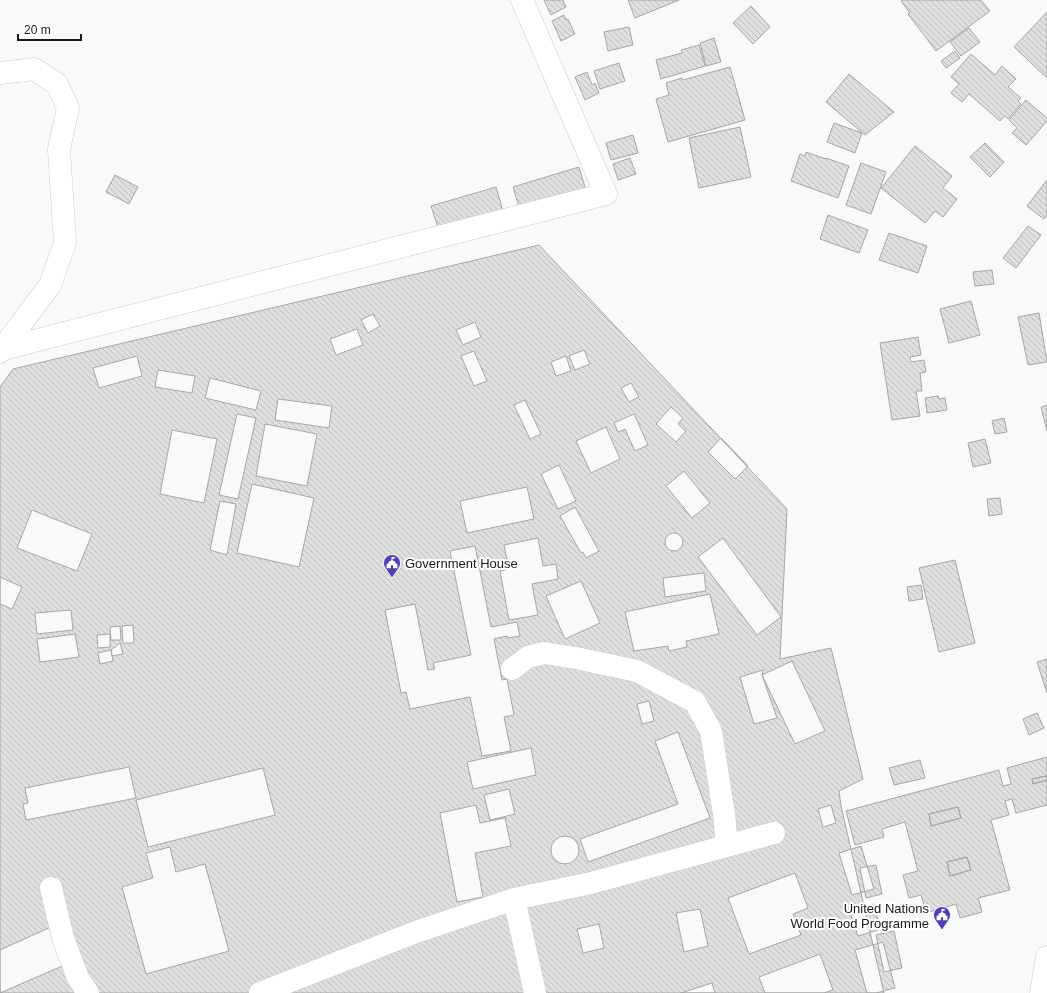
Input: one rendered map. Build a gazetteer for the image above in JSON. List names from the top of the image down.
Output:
{
  "places": {
    "public building": ["Government House", "United Nations World Food Programme"]
  },
  "scale_bar": "20 m"
}
